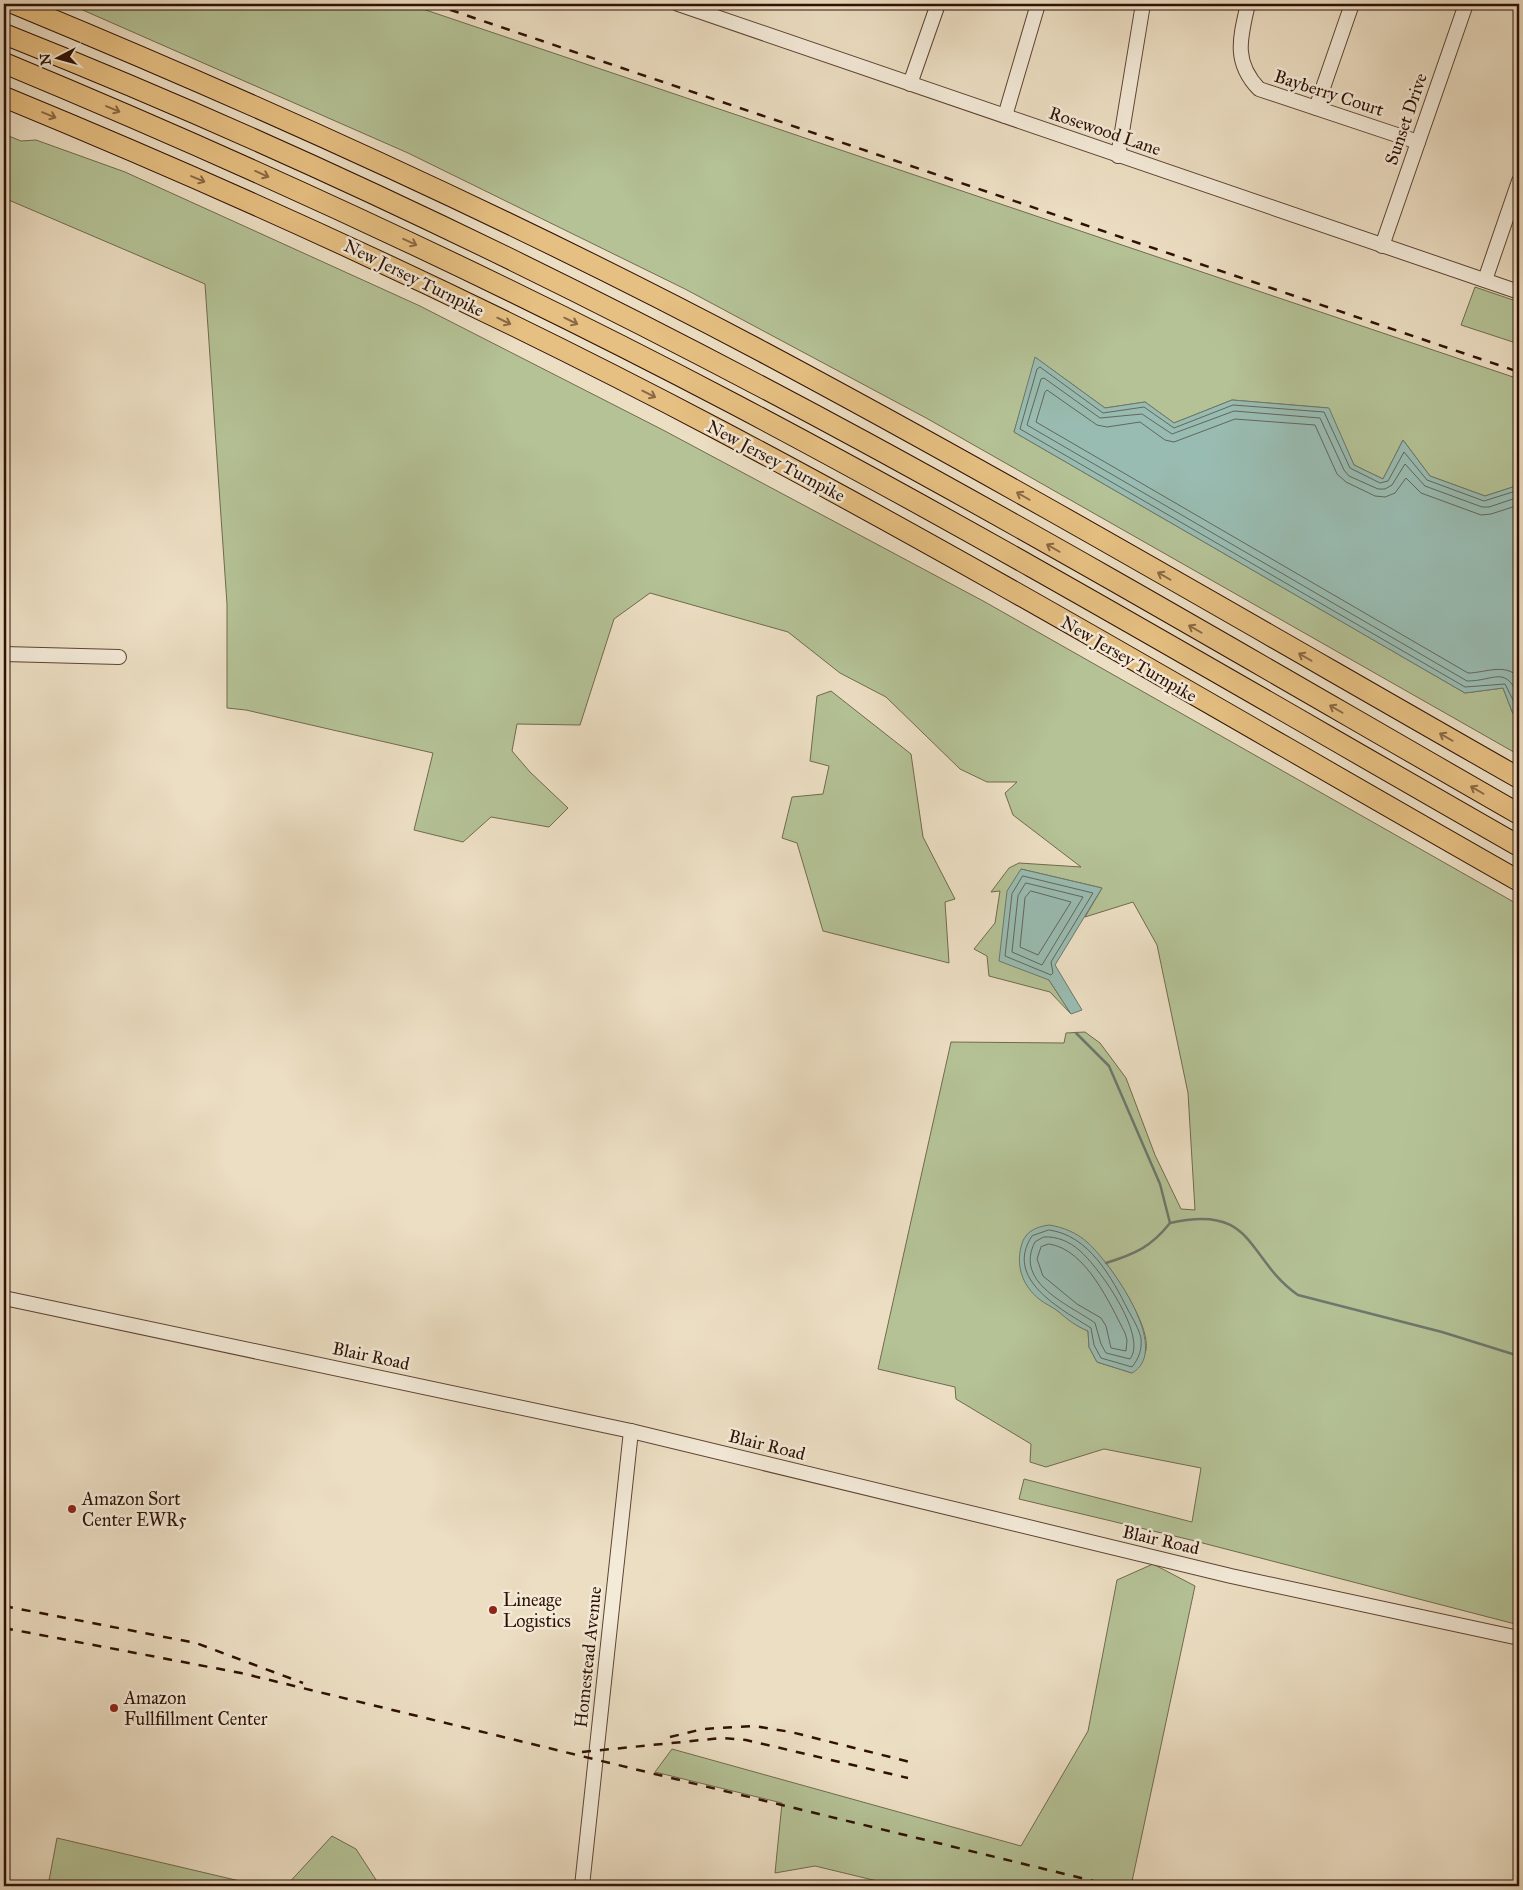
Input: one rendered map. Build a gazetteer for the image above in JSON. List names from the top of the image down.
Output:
{
  "streets": {
    "highway": ["New Jersey Turnpike"],
    "street": [
      "Bayberry Court",
      "Sunset Drive",
      "Rosewood Lane",
      "Blair Road",
      "Homestead Avenue"
    ]
  },
  "crossings": [
    ["Bayberry Court", "Sunset Drive"],
    ["Sunset Drive", "Rosewood Lane"],
    ["Blair Road", "Homestead Avenue"]
  ],
  "places": ["Amazon Sort Center EWR5", "Lineage Logistics", "Amazon Fullfillment Center"],
  "north": "left"
}
